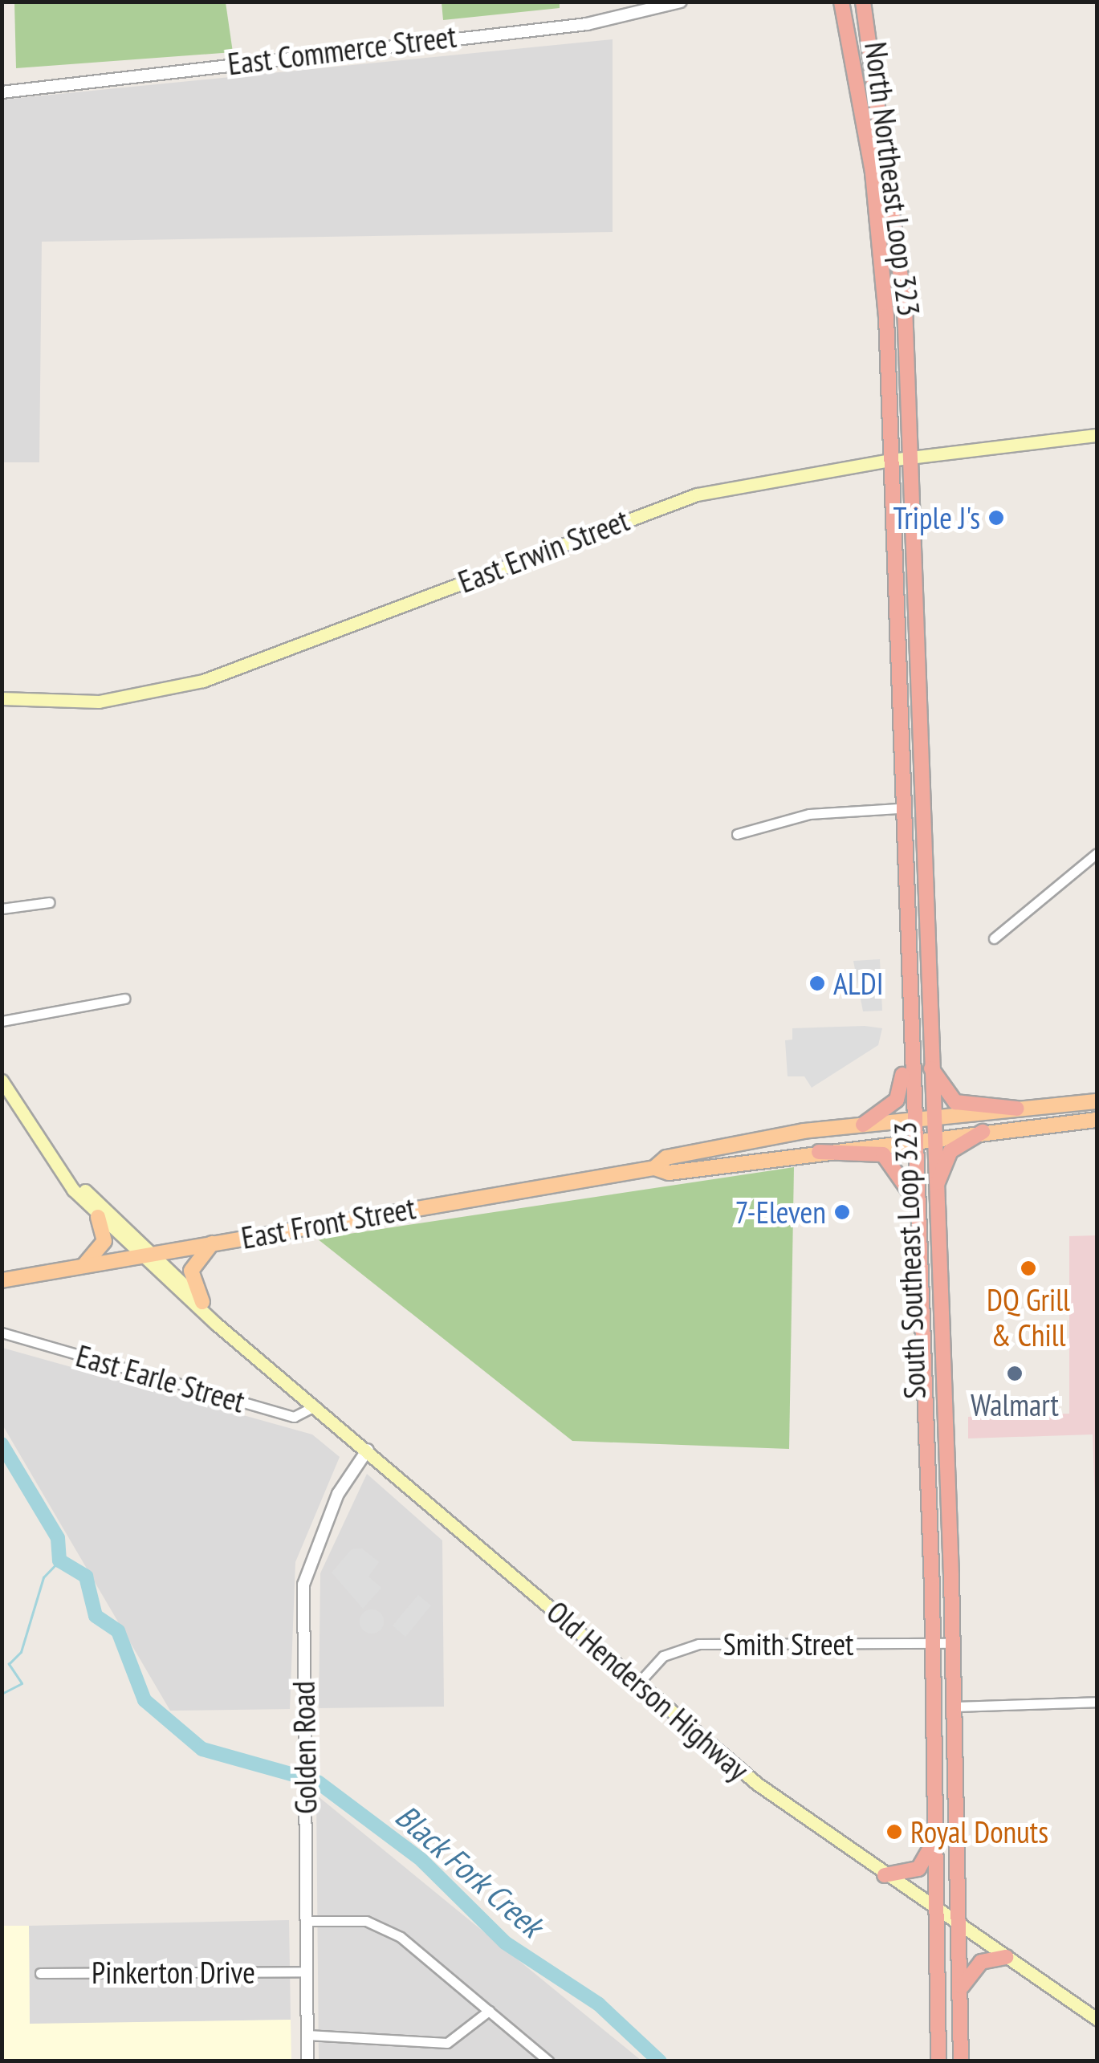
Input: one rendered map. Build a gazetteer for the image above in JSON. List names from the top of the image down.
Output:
{
  "streets": {
    "highway": ["North Northeast Loop 323", "South Southeast Loop 323"],
    "main road": ["East Erwin Street", "East Front Street", "Old Henderson Highway"],
    "street": [
      "East Commerce Street",
      "East Earle Street",
      "Smith Street",
      "Golden Road",
      "Pinkerton Drive"
    ]
  },
  "crossings": [
    ["North Northeast Loop 323", "East Erwin Street"],
    ["North Northeast Loop 323", "South Southeast Loop 323"],
    ["East Erwin Street", "South Southeast Loop 323"],
    ["East Front Street", "South Southeast Loop 323"],
    ["East Front Street", "Old Henderson Highway"],
    ["South Southeast Loop 323", "Smith Street"],
    ["South Southeast Loop 323", "Old Henderson Highway"],
    ["East Earle Street", "Old Henderson Highway"],
    ["Smith Street", "Old Henderson Highway"],
    ["Old Henderson Highway", "Golden Road"],
    ["Golden Road", "Pinkerton Drive"]
  ],
  "water": ["Black Fork Creek"],
  "places": [
    "Triple J's",
    "ALDI",
    "7-Eleven",
    "DQ Grill & Chill",
    "Walmart",
    "Royal Donuts"
  ]
}
